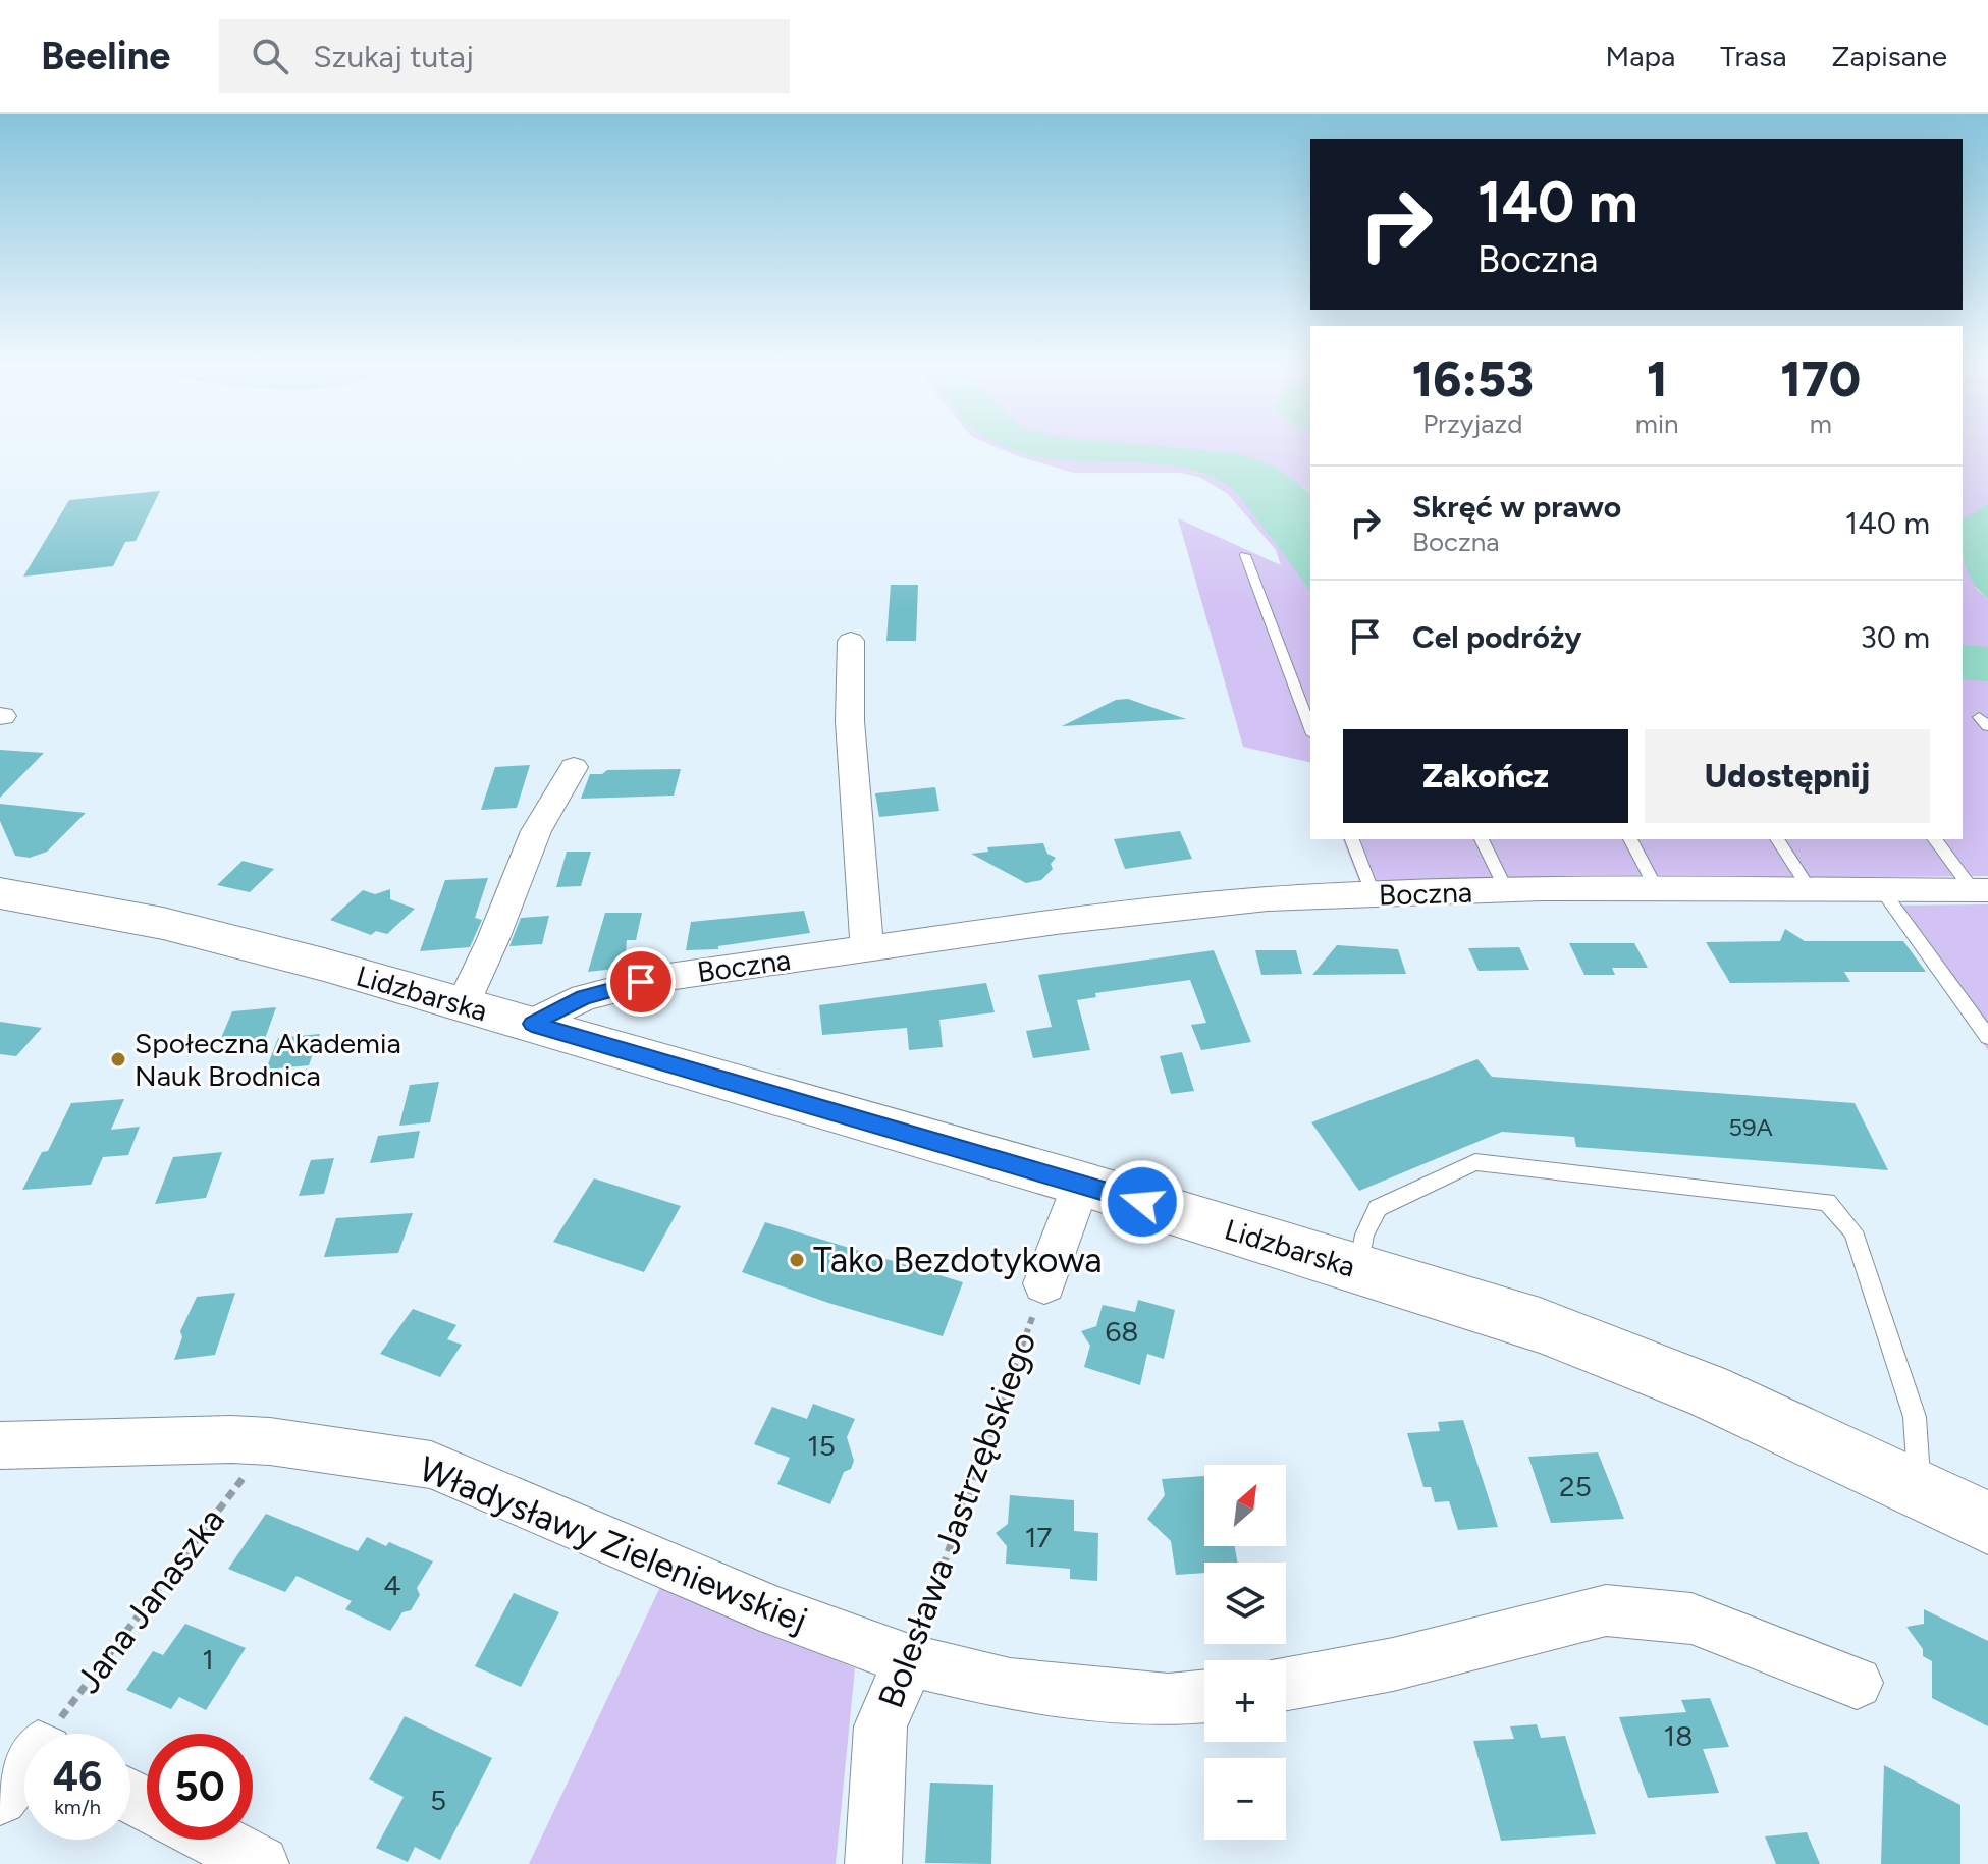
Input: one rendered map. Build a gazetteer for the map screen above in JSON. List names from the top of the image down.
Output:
{
  "streets": {
    "main road": ["Lidzbarska"],
    "street": ["Boczna", "Bolesława Jastrzębskiego", "Władysławy Zieleniewskiej"],
    "path": ["Jana Janaszka"]
  },
  "crossings": [
    ["Boczna", "Lidzbarska"],
    ["Bolesława Jastrzębskiego", "Władysławy Zieleniewskiej"],
    ["Władysławy Zieleniewskiej", "Jana Janaszka"]
  ],
  "places": ["Społeczna Akademia Nauk Brodnica", "Tako Bezdotykowa"],
  "house_numbers": [
    "59A",
    "68",
    "15",
    "25",
    "17",
    "4",
    "1",
    "18",
    "5"
  ],
  "north": "top right",
  "page": {
    "header": "Beeline",
    "search": "Szukaj tutaj",
    "nav": ["Mapa", "Trasa", "Zapisane"],
    "turn": ["140 m", "Boczna"],
    "eta": [
      "16:53",
      "Przyjazd",
      "1",
      "min",
      "170",
      "m"
    ],
    "list": [
      {
        "name": "Skręć w prawo",
        "note": "Boczna",
        "value": "140 m"
      },
      {
        "name": "Cel podróży",
        "value": "30 m"
      }
    ],
    "buttons": ["Zakończ", "Udostępnij"],
    "map_buttons": ["+", "−"],
    "speed": "46 km/h",
    "limit": "50"
  }
}
